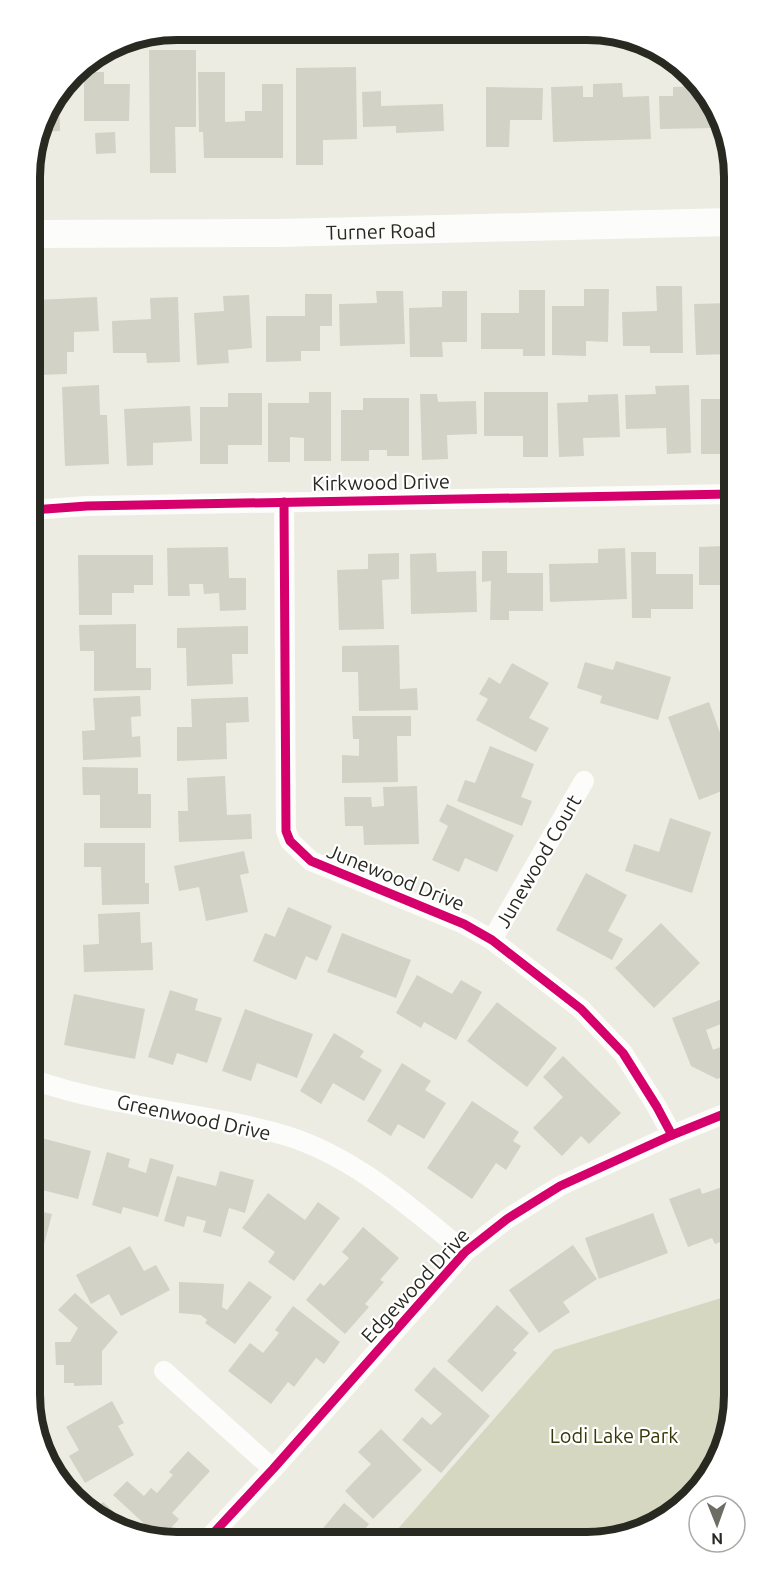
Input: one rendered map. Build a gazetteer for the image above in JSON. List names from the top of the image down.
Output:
{
  "streets": {
    "main road": ["Turner Road"],
    "street": [
      "Kirkwood Drive",
      "Junewood Court",
      "Junewood Drive",
      "Greenwood Drive",
      "Edgewood Drive"
    ]
  },
  "crossings": [
    ["Kirkwood Drive", "Junewood Drive"],
    ["Junewood Court", "Junewood Drive"],
    ["Junewood Drive", "Edgewood Drive"],
    ["Greenwood Drive", "Edgewood Drive"]
  ],
  "parks": ["Lodi Lake Park"],
  "north": "bottom"
}
